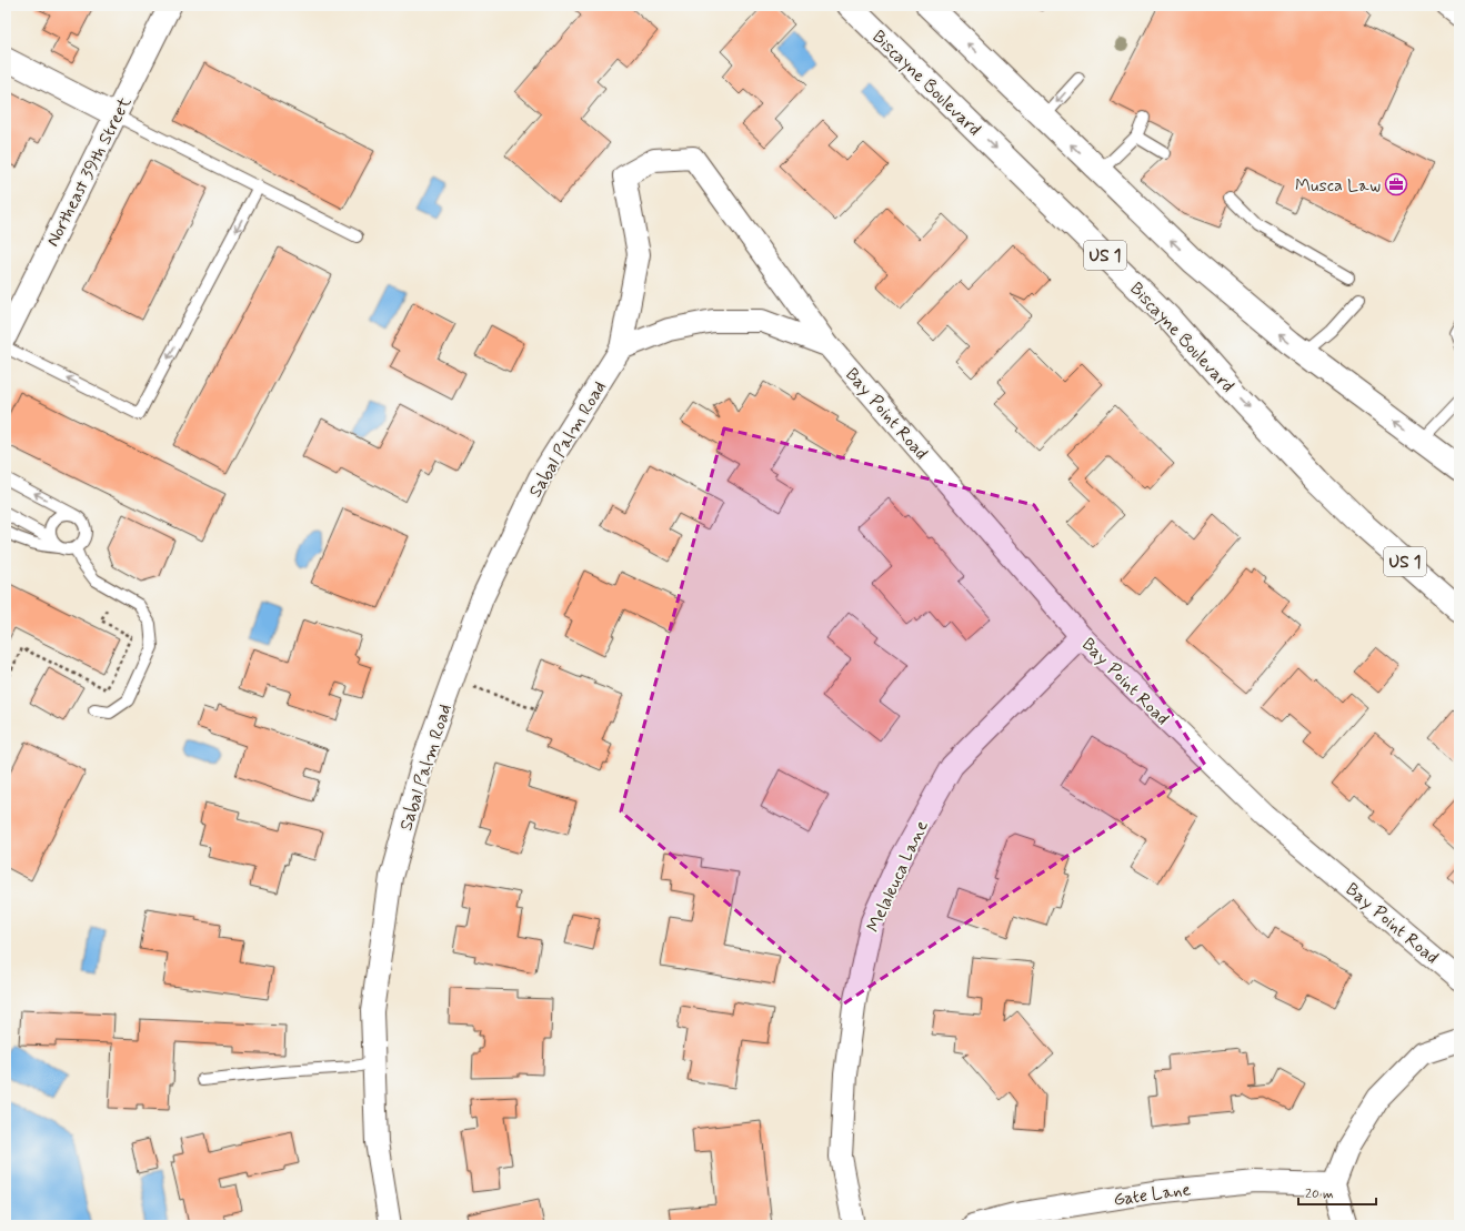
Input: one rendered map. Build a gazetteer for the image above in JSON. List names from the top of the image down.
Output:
{
  "streets": {
    "main road": ["Biscayne Boulevard", "US 1"],
    "street": [
      "Northeast 39th Street",
      "Bay Point Road",
      "Sabal Palm Road",
      "Melaleuca Lane",
      "Gate Lane"
    ]
  },
  "crossings": [
    ["Bay Point Road", "Sabal Palm Road"],
    ["Bay Point Road", "Melaleuca Lane"]
  ],
  "places": {
    "office": ["Musca Law"]
  },
  "scale_bar": "20 m"
}
